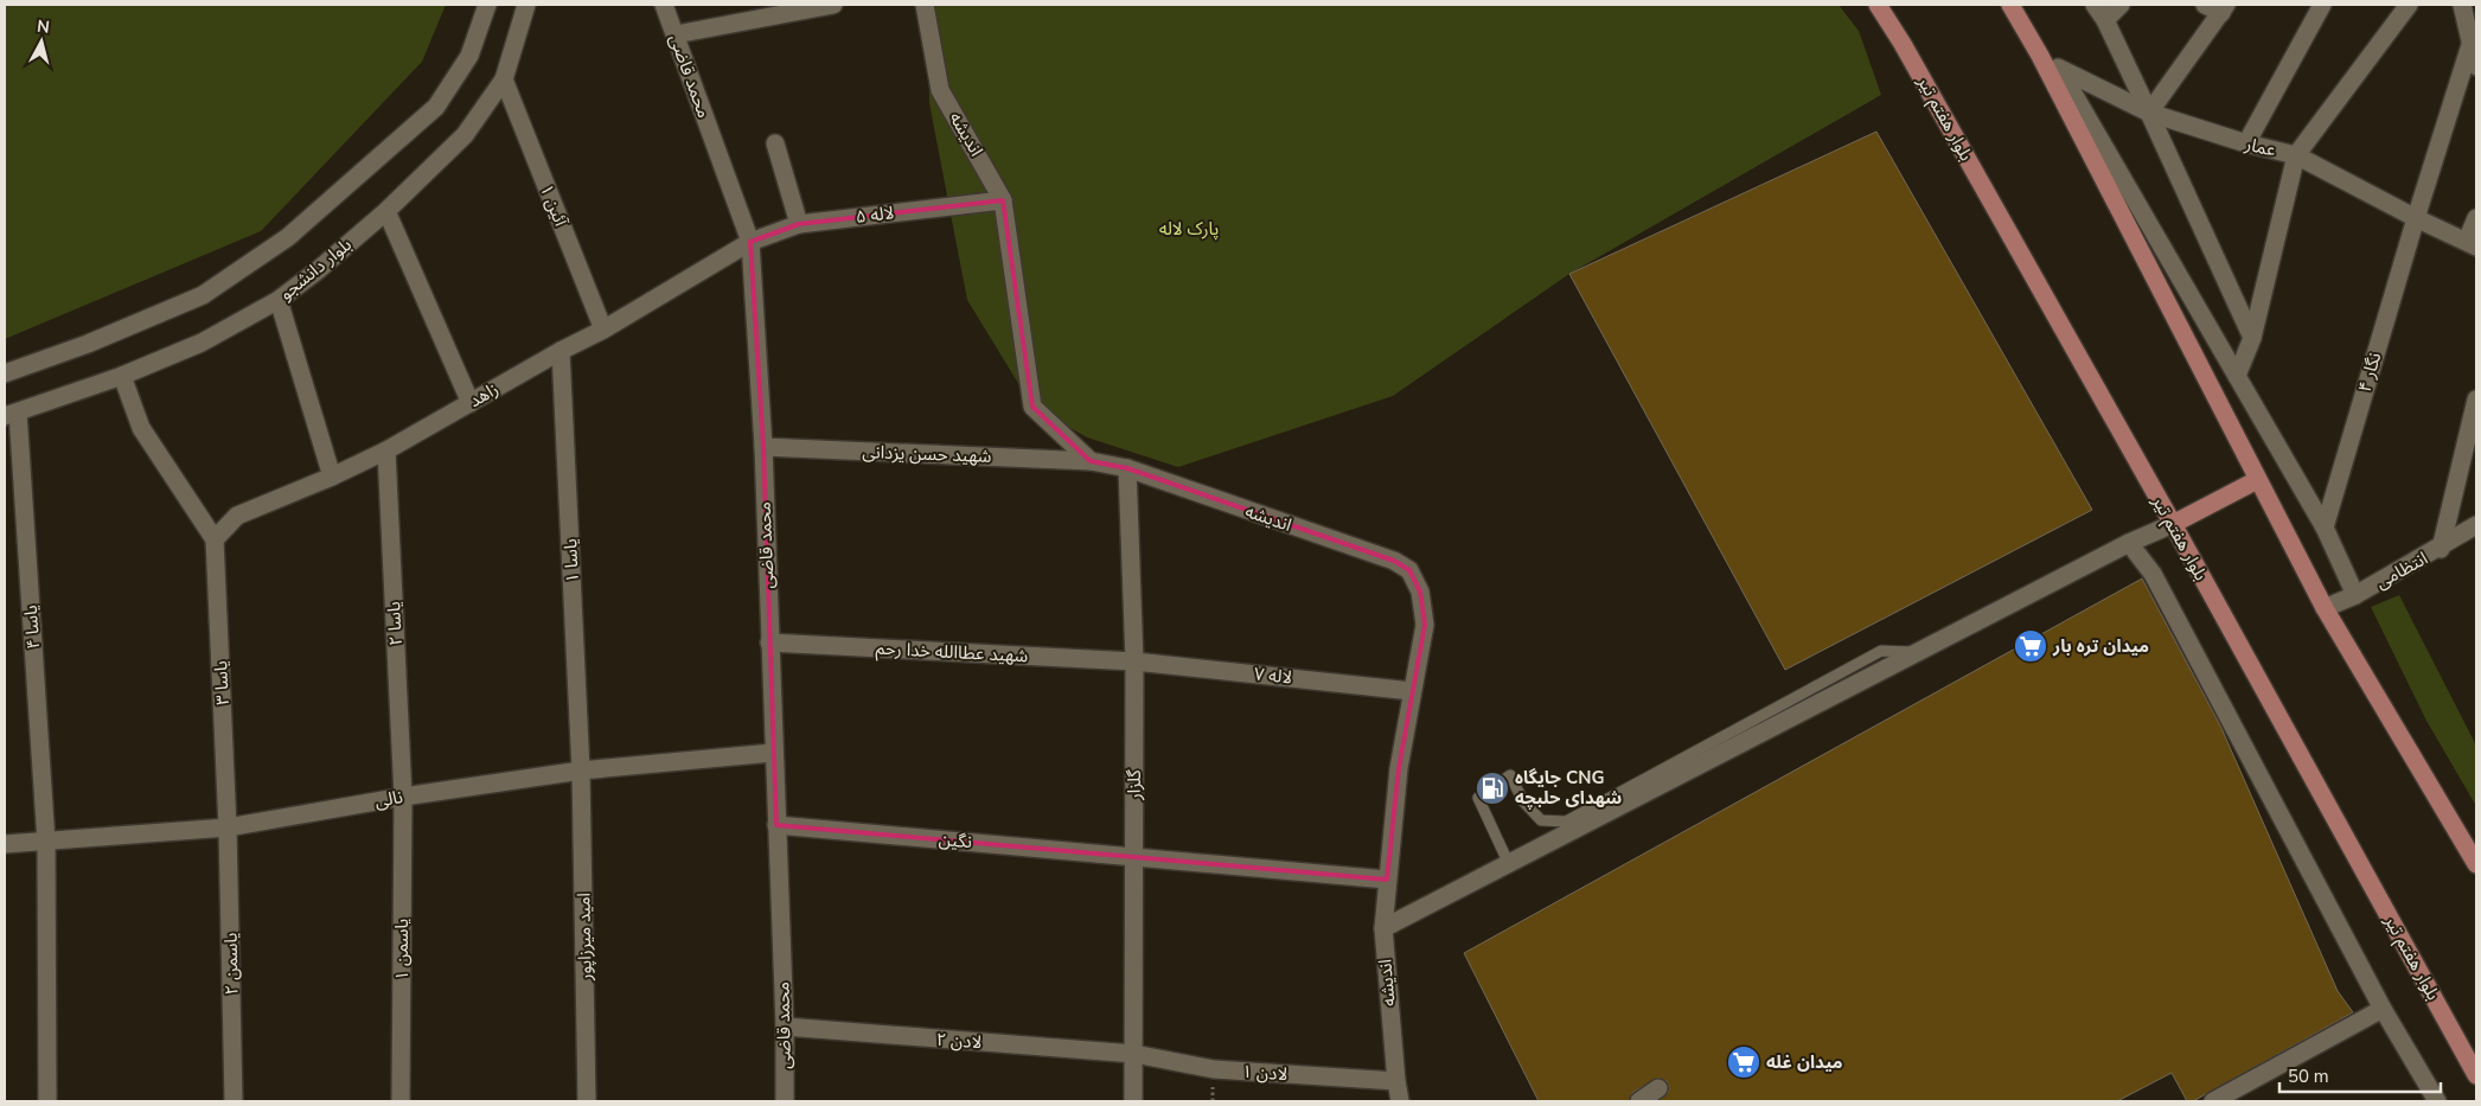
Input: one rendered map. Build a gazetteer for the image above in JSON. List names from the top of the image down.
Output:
{
  "streets": {
    "main road": ["بلوار هفتم تیر"],
    "street": [
      "محمد قاضی",
      "اندیشه",
      "عمار",
      "آئین ۱",
      "لاله ۵",
      "بلوار دانشجو",
      "نگار ۴",
      "زاهد",
      "شهید حسن یزدانی",
      "یاسا ۱",
      "انتظامی",
      "یاسا ۲",
      "یاسا ۴",
      "شهید عطاالله خدا رحم",
      "لاله ۷",
      "یاسا ۳",
      "گلزار",
      "نالی",
      "نگین",
      "امید میرزاپور",
      "یاسمن ۱",
      "یاسمن ۲",
      "لادن ۲",
      "لادن ۱"
    ]
  },
  "crossings": [
    ["محمد قاضی", "لاله ۵"],
    ["محمد قاضی", "زاهد"],
    ["محمد قاضی", "شهید حسن یزدانی"],
    ["محمد قاضی", "شهید عطاالله خدا رحم"],
    ["محمد قاضی", "نالی"],
    ["محمد قاضی", "نگین"],
    ["محمد قاضی", "لادن ۲"],
    ["اندیشه", "لاله ۵"],
    ["اندیشه", "شهید حسن یزدانی"],
    ["اندیشه", "لاله ۷"],
    ["اندیشه", "گلزار"],
    ["اندیشه", "نگین"],
    ["اندیشه", "لادن ۱"],
    ["عمار", "نگار ۴"],
    ["آئین ۱", "بلوار دانشجو"],
    ["آئین ۱", "زاهد"],
    ["لاله ۵", "زاهد"],
    ["بلوار دانشجو", "یاسا ۴"],
    ["زاهد", "یاسا ۱"],
    ["زاهد", "یاسا ۲"],
    ["زاهد", "یاسا ۳"],
    ["یاسا ۱", "نالی"],
    ["یاسا ۱", "امید میرزاپور"],
    ["یاسا ۲", "نالی"],
    ["یاسا ۲", "یاسمن ۱"],
    ["یاسا ۴", "نالی"],
    ["شهید عطاالله خدا رحم", "لاله ۷"],
    ["شهید عطاالله خدا رحم", "گلزار"],
    ["لاله ۷", "گلزار"],
    ["یاسا ۳", "نالی"],
    ["یاسا ۳", "یاسمن ۲"],
    ["گلزار", "نگین"],
    ["گلزار", "لادن ۲"],
    ["گلزار", "لادن ۱"],
    ["نالی", "امید میرزاپور"],
    ["نالی", "یاسمن ۱"],
    ["نالی", "یاسمن ۲"],
    ["لادن ۲", "لادن ۱"]
  ],
  "parks": ["پارک لاله"],
  "places": {
    "supermarket": ["میدان تره بار", "میدان غله"],
    "fuel station": ["جایگاه CNG شهدای حلبچه"]
  },
  "scale_bar": "50 m",
  "north": "top"
}
